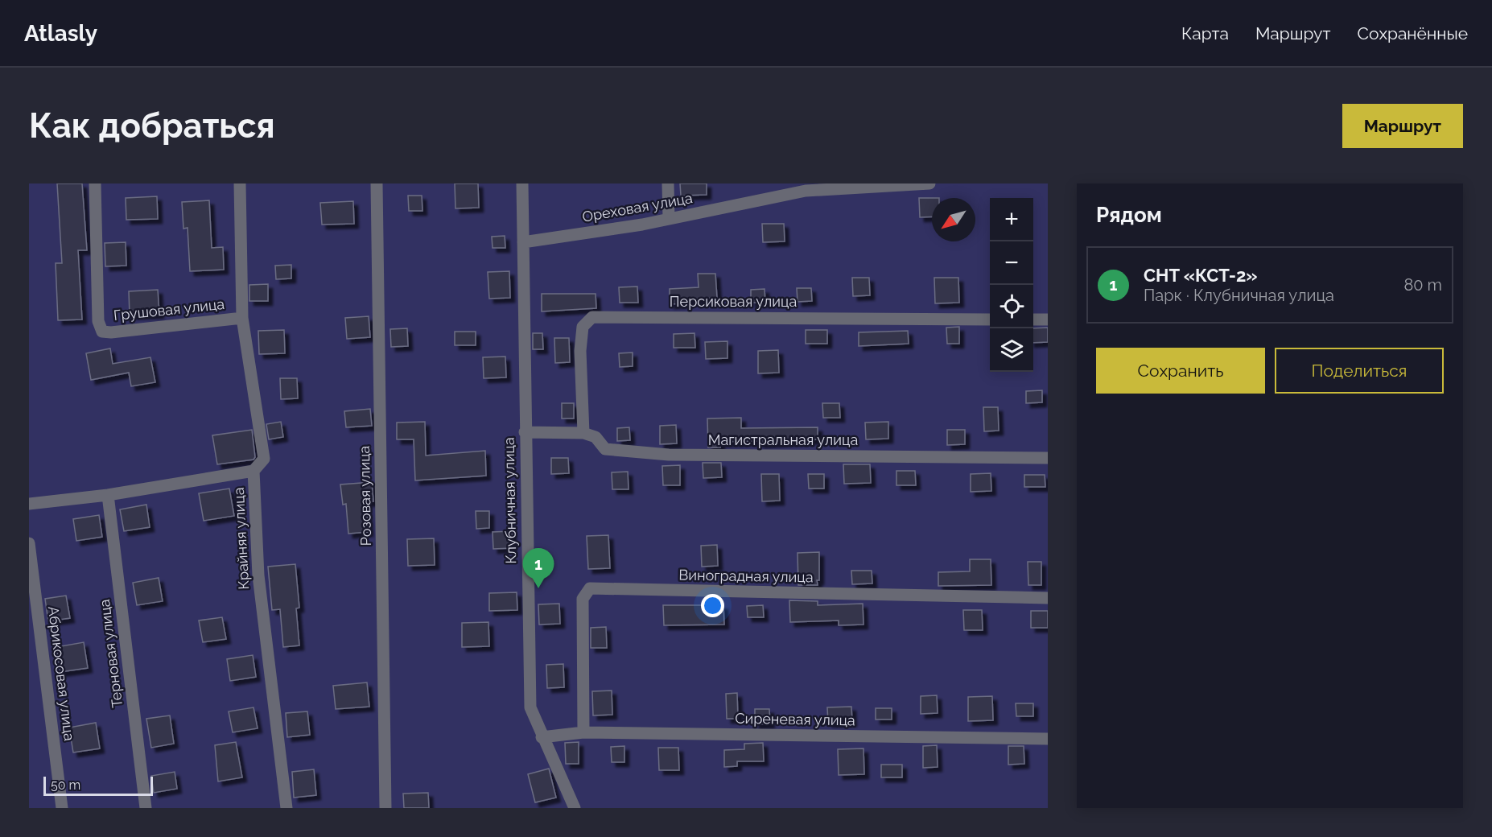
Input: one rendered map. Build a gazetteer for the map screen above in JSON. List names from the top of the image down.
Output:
{
  "streets": {
    "street": [
      "Ореховая улица",
      "Персиковая улица",
      "Грушовая улица",
      "Магистральная улица",
      "Розовая улица",
      "Клубничная улица",
      "Крайняя улица",
      "Виноградная улица",
      "Терновая улица",
      "Абрикосовая улица",
      "Сиреневая улица"
    ]
  },
  "crossings": [
    ["Ореховая улица", "Клубничная улица"],
    ["Персиковая улица", "Магистральная улица"],
    ["Грушовая улица", "Крайняя улица"],
    ["Клубничная улица", "Сиреневая улица"],
    ["Виноградная улица", "Сиреневая улица"]
  ],
  "scale_bar": "50 m",
  "north": "bottom left",
  "page": {
    "header": "Atlasly",
    "nav": ["Карта", "Маршрут", "Сохранённые"],
    "buttons": [
      "Маршрут",
      ["Сохранить", "Поделиться"]
    ],
    "title": "Как добраться",
    "heading": "Рядом",
    "map_buttons": ["+", "−"],
    "list": [
      {
        "mark": "1",
        "name": "СНТ «КСТ-2»",
        "note": "Парк · Клубничная улица",
        "value": "80 m"
      }
    ],
    "pins": "1",
    "scale": "50 m"
  }
}
